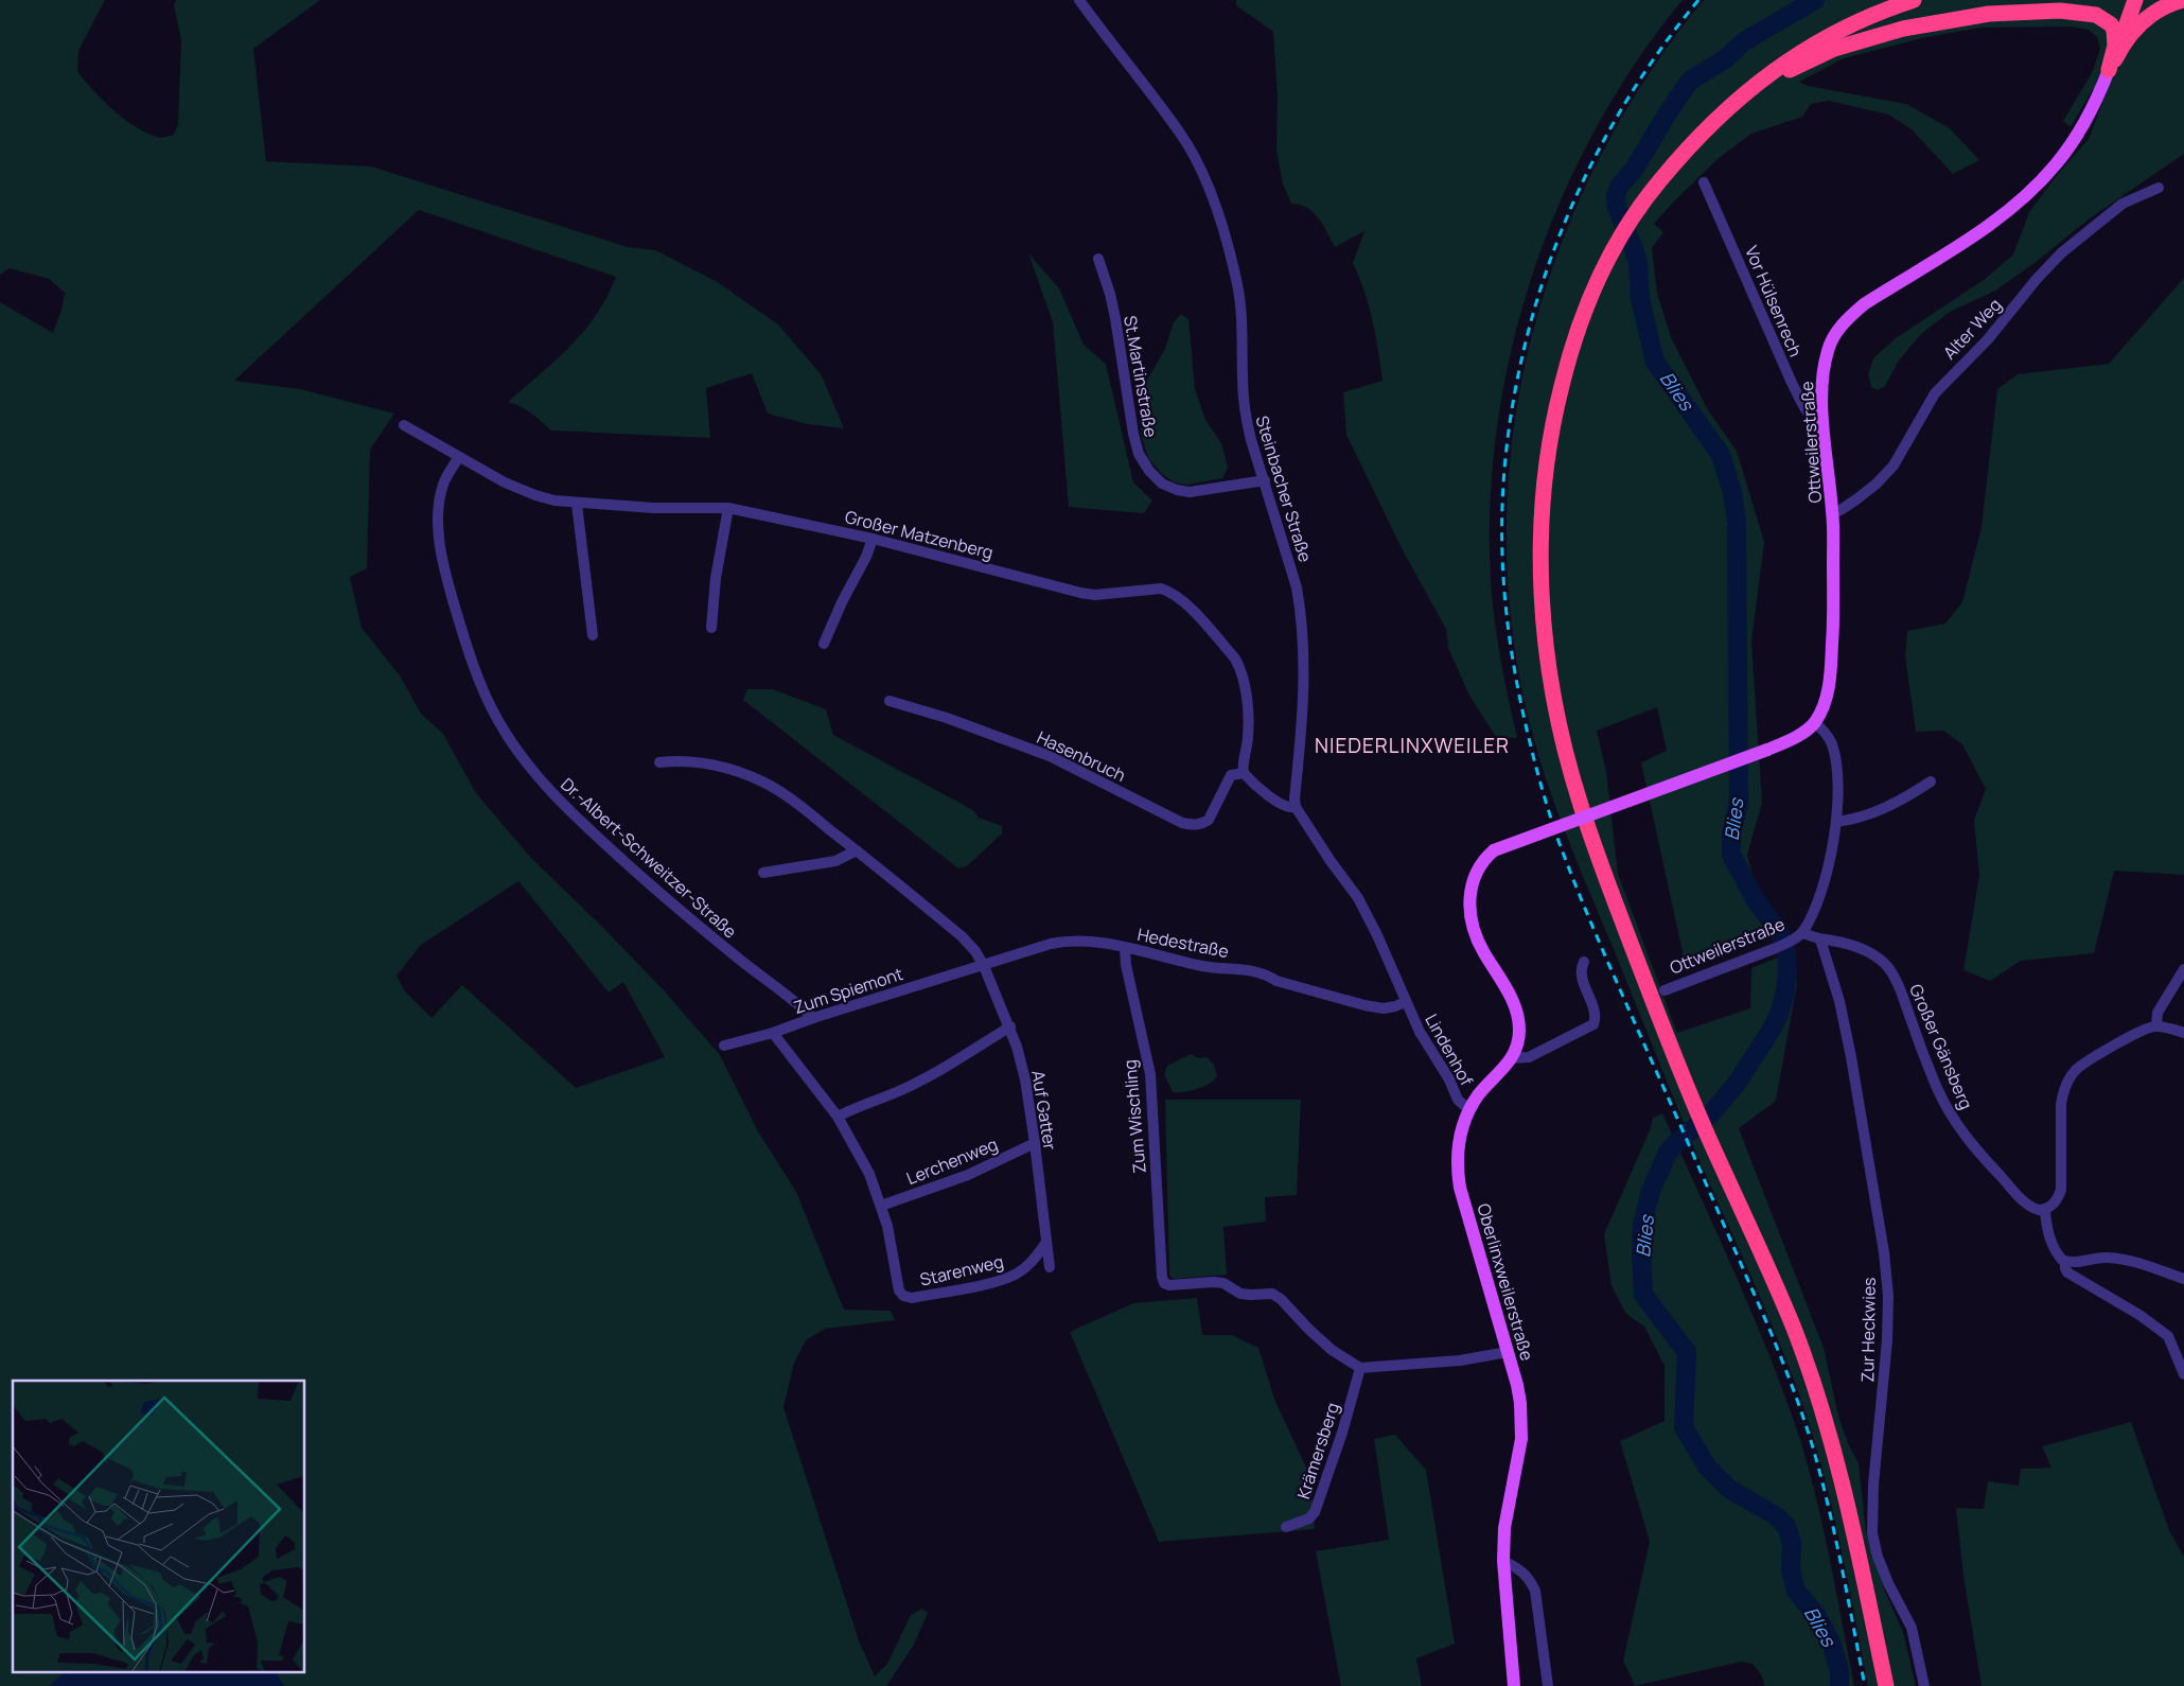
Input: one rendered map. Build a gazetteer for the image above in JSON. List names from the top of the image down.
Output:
{
  "streets": {
    "main road": ["Ottweilerstraße", "Oberlinxweilerstraße"],
    "street": [
      "Vor Hülsenrech",
      "Alter Weg",
      "St.Martinstraße",
      "Steinbacher Straße",
      "Großer Matzenberg",
      "Hasenbruch",
      "Dr.-Albert-Schweitzer-Straße",
      "Hedestraße",
      "Zum Spiemont",
      "Großer Gänsberg",
      "Lindenhof",
      "Auf Gatter",
      "Zum Wischling",
      "Lerchenweg",
      "Starenweg",
      "Zur Heckwies",
      "Krämersberg"
    ]
  },
  "crossings": [
    ["Vor Hülsenrech", "Ottweilerstraße"],
    ["Alter Weg", "Ottweilerstraße"],
    ["St.Martinstraße", "Steinbacher Straße"],
    ["Ottweilerstraße", "Großer Gänsberg"],
    ["Großer Matzenberg", "Hasenbruch"],
    ["Großer Matzenberg", "Dr.-Albert-Schweitzer-Straße"],
    ["Dr.-Albert-Schweitzer-Straße", "Zum Spiemont"],
    ["Hedestraße", "Zum Spiemont"],
    ["Hedestraße", "Lindenhof"],
    ["Hedestraße", "Auf Gatter"],
    ["Hedestraße", "Zum Wischling"],
    ["Zum Spiemont", "Auf Gatter"],
    ["Großer Gänsberg", "Zur Heckwies"],
    ["Lindenhof", "Oberlinxweilerstraße"],
    ["Auf Gatter", "Lerchenweg"],
    ["Auf Gatter", "Starenweg"],
    ["Zum Wischling", "Krämersberg"],
    ["Lerchenweg", "Starenweg"]
  ],
  "districts": ["NIEDERLINXWEILER"],
  "water": ["Blies"]
}
